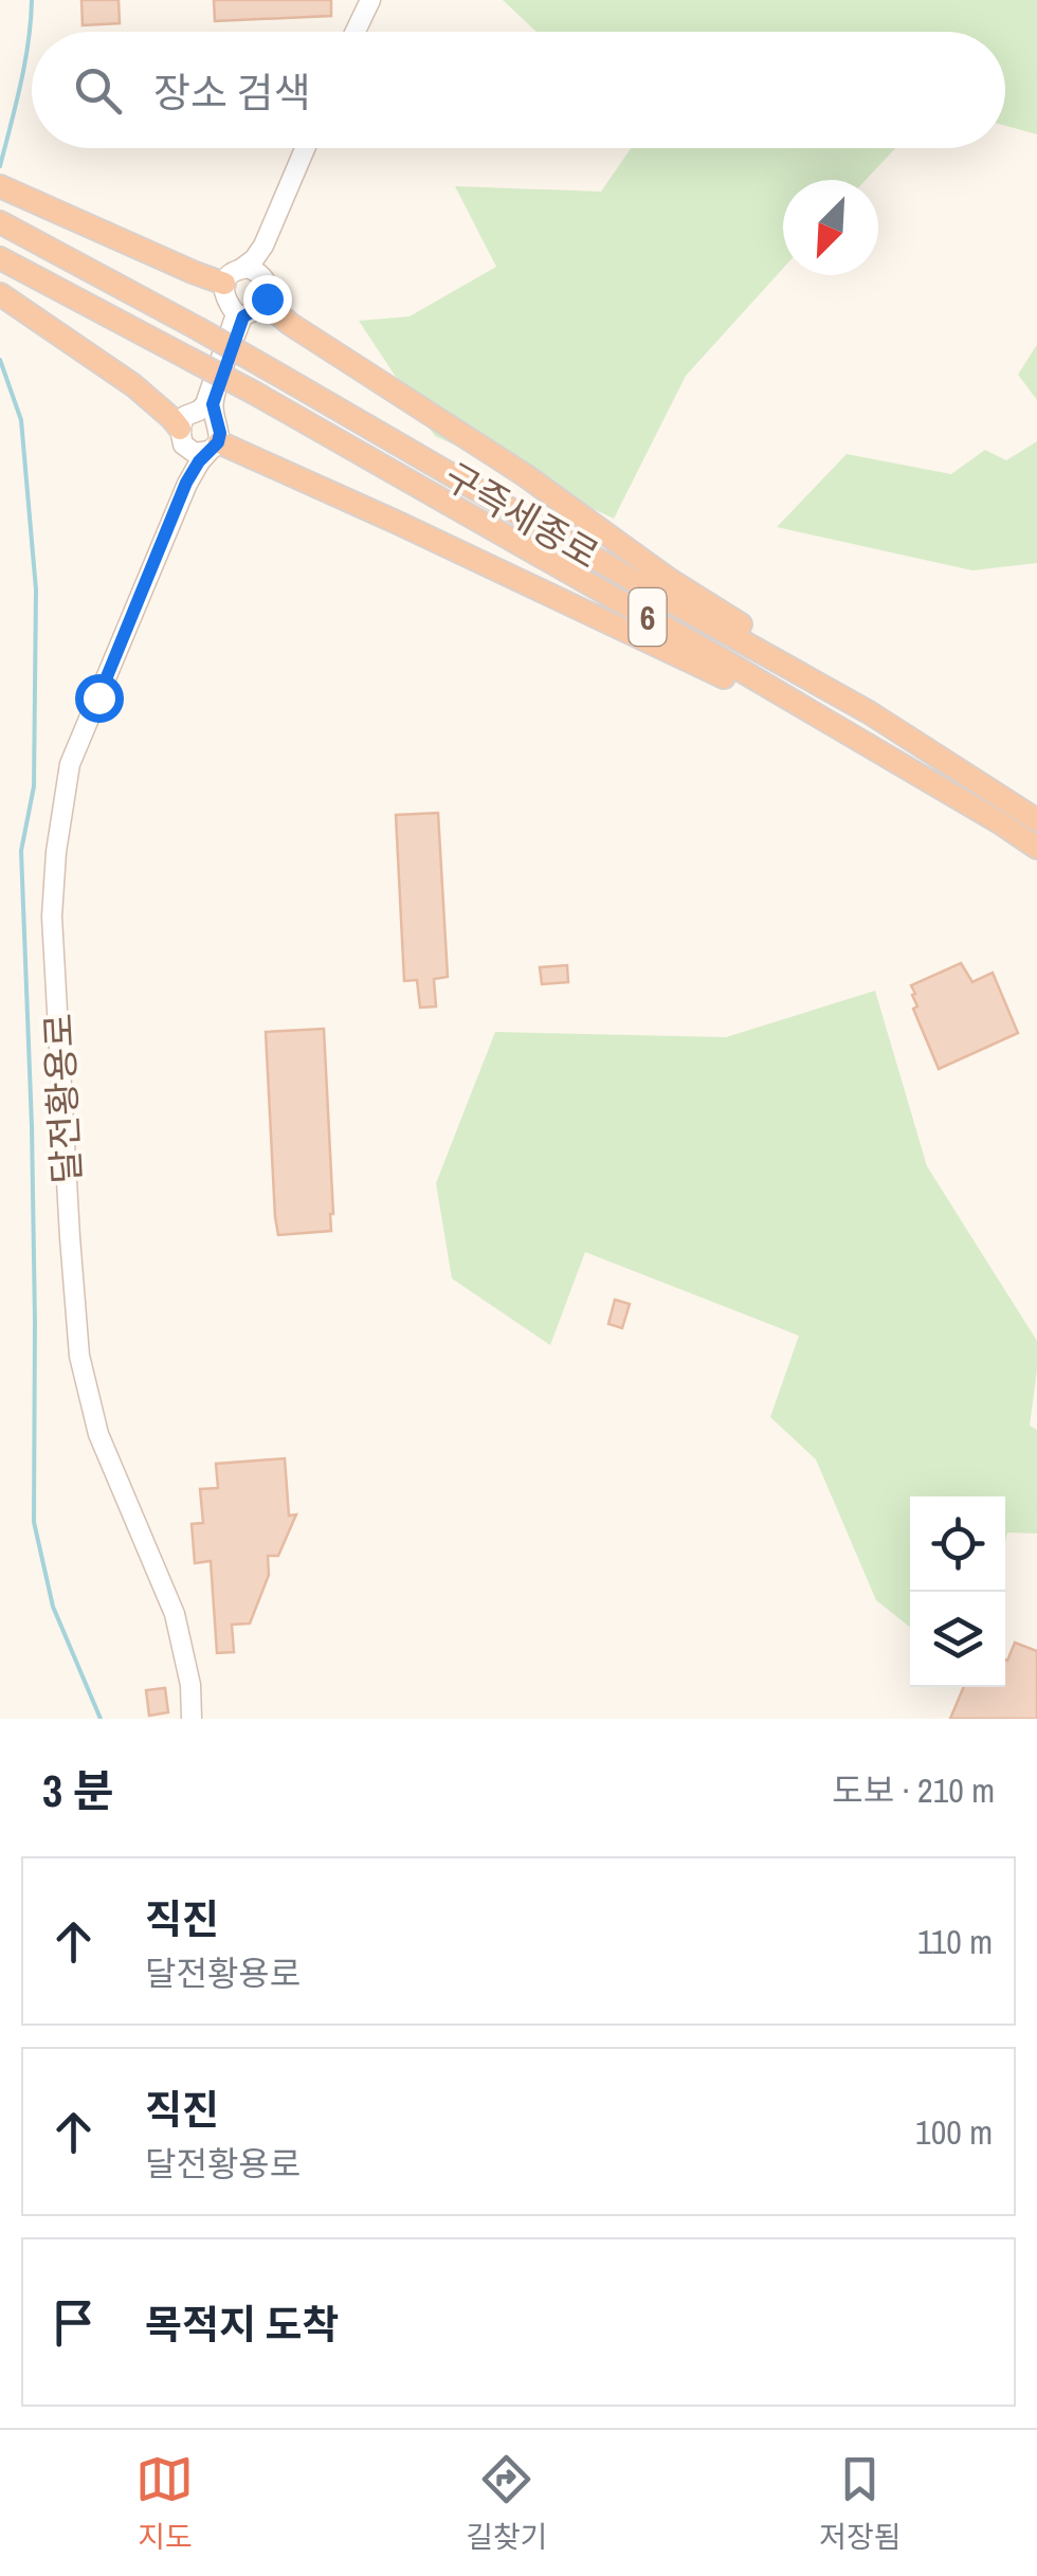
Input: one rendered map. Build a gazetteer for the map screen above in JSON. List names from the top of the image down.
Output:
{
  "streets": {
    "highway": ["구즉세종로", "6"],
    "main road": ["달전황용로"]
  },
  "north": "bottom left",
  "page": {
    "search": "장소 검색",
    "heading": ["3 분", "도보 · 210 m"],
    "list": [
      ["직진", "달전황용로", "110 m"],
      ["직진", "달전황용로", "100 m"],
      "목적지 도착"
    ],
    "nav": ["지도", "길찾기", "저장됨"]
  }
}
